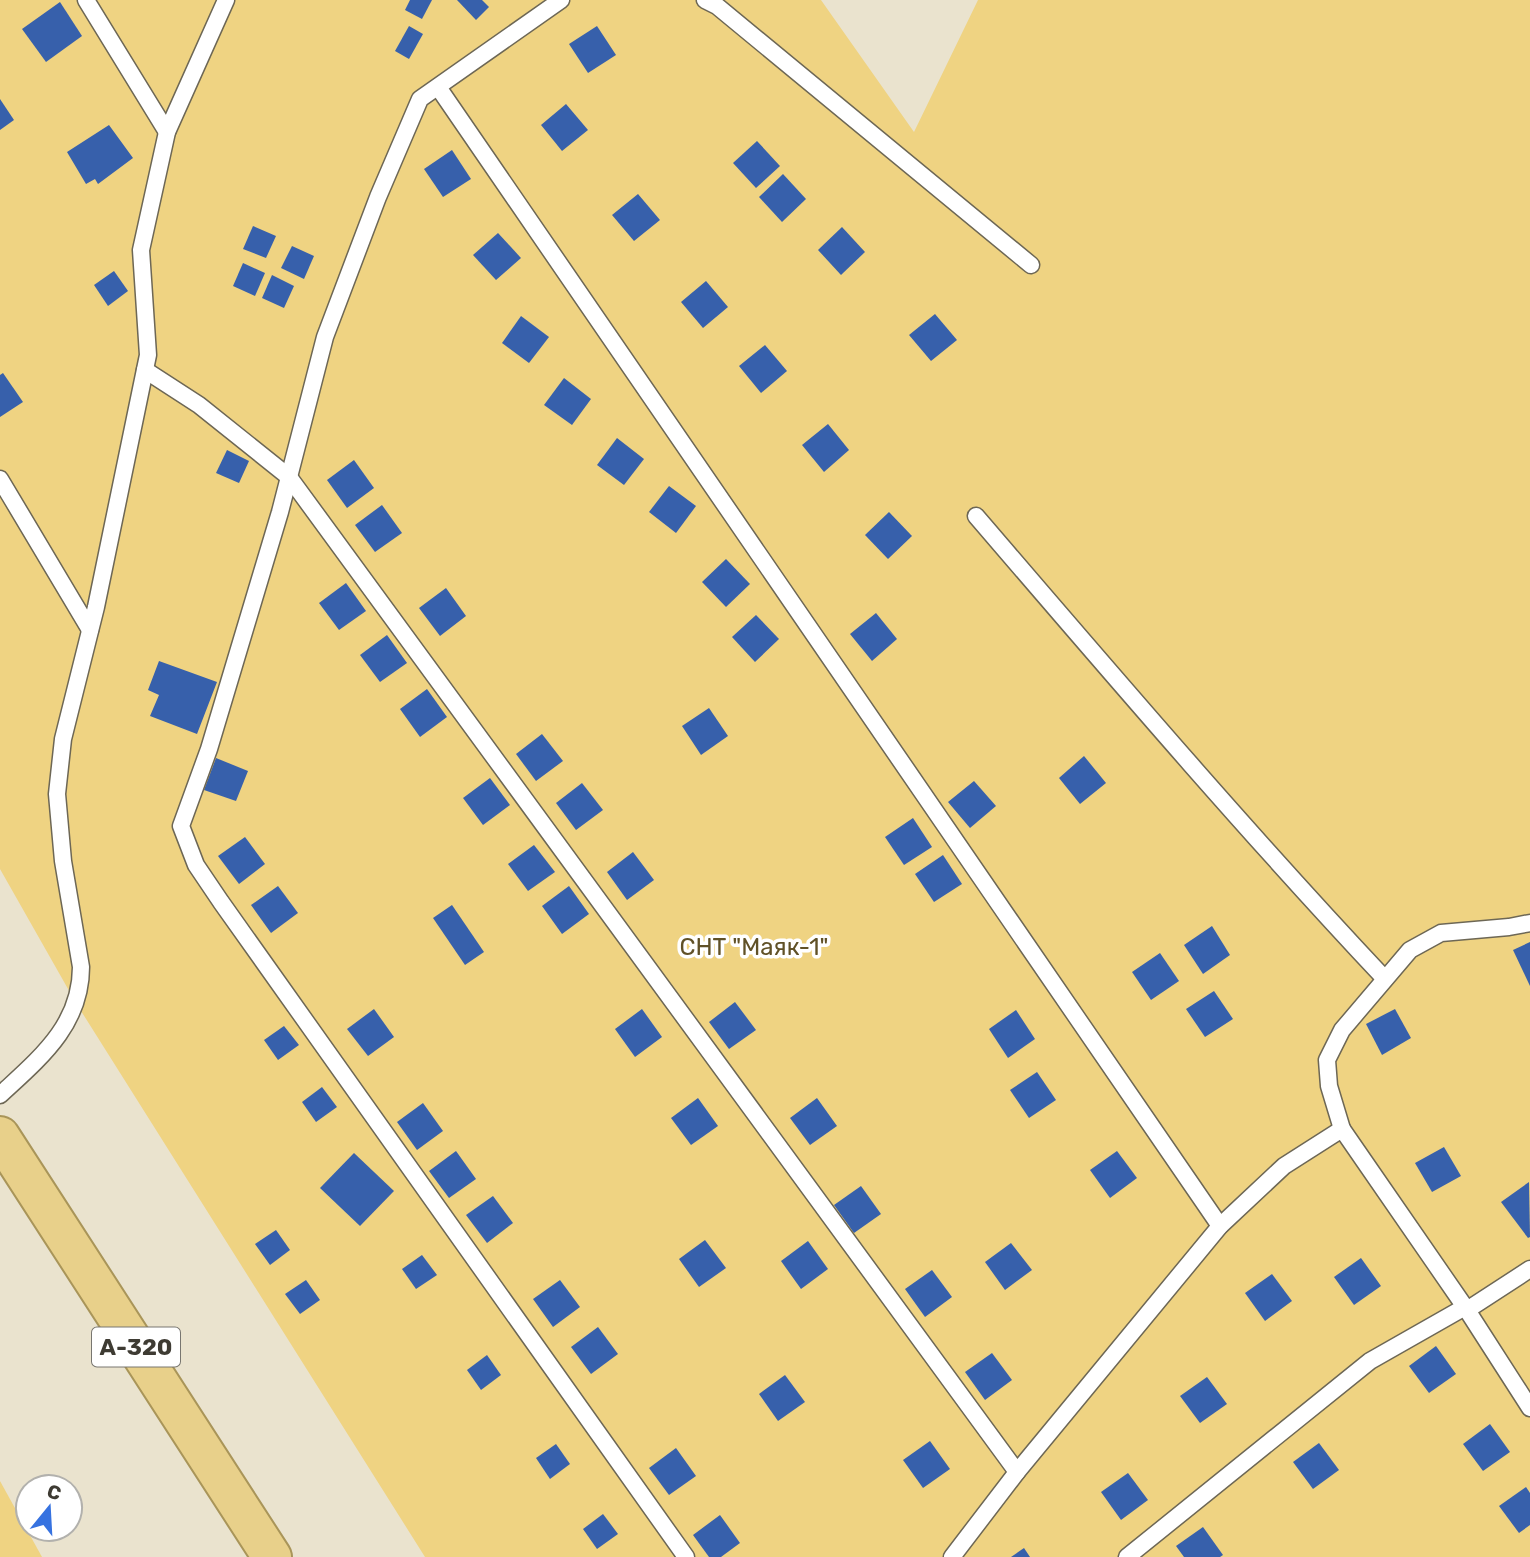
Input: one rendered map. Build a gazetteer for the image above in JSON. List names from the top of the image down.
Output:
{
  "streets": {
    "highway": ["А-320"]
  },
  "parks": ["СНТ \"Маяк-1\""],
  "north": "top"
}
